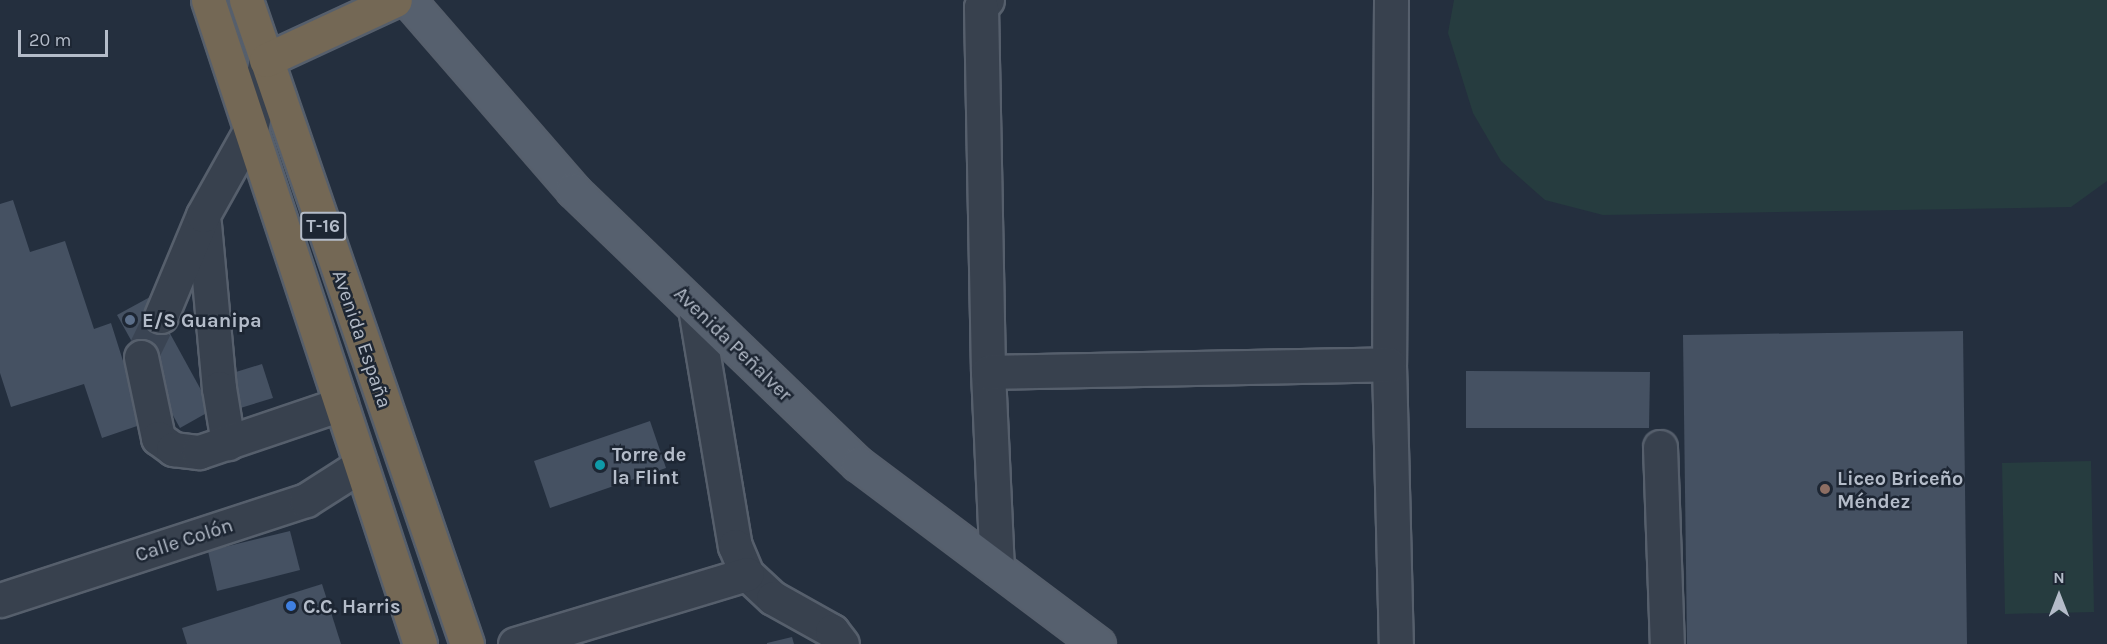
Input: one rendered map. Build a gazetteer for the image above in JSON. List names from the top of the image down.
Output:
{
  "streets": {
    "highway": ["T-16", "Avenida España"],
    "main road": ["Avenida Peñalver"],
    "street": ["Calle Colón"]
  },
  "crossings": [
    ["Avenida España", "Calle Colón"]
  ],
  "places": [
    "E/S Guanipa",
    "Torre de la Flint",
    "Liceo Briceño Méndez",
    "C.C. Harris"
  ],
  "scale_bar": "20 m",
  "north": "top"
}
